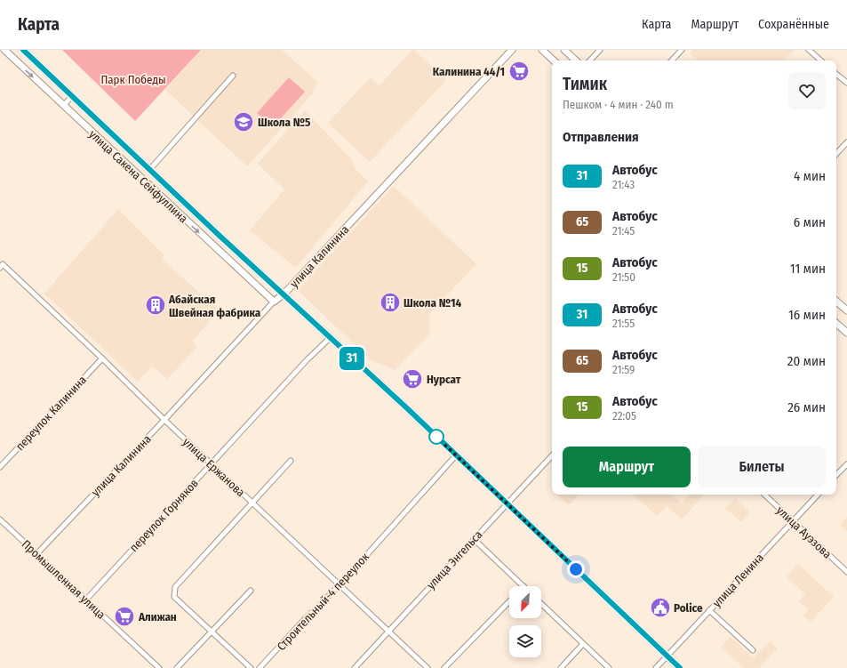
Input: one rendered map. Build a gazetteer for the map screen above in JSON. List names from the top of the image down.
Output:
{
  "streets": {
    "street": [
      "улица Сакена Сейфуллина",
      "улица Калинина",
      "переулок Калинина",
      "улица Ержанова",
      "переулок Горняков",
      "улица Ауэзова",
      "улица Энгельса",
      "Промышленная улица",
      "улица Ленина",
      "Строительный-4 переулок"
    ]
  },
  "crossings": [
    ["улица Сакена Сейфуллина", "улица Калинина"],
    ["улица Сакена Сейфуллина", "переулок Горняков"],
    ["улица Сакена Сейфуллина", "улица Энгельса"],
    ["улица Сакена Сейфуллина", "улица Ленина"],
    ["улица Сакена Сейфуллина", "Строительный-4 переулок"],
    ["улица Калинина", "улица Ержанова"],
    ["улица Калинина", "Промышленная улица"],
    ["переулок Калинина", "улица Ержанова"],
    ["улица Ержанова", "переулок Горняков"],
    ["улица Ержанова", "улица Энгельса"],
    ["улица Ержанова", "Строительный-4 переулок"],
    ["переулок Горняков", "Промышленная улица"],
    ["улица Ауэзова", "улица Ленина"]
  ],
  "parks": ["Парк Победы"],
  "places": {
    "supermarket": ["Калинина 44/1", "Нурсат", "Алижан"],
    "school or university": ["Школа №5"],
    "building": ["Школа №14", "Абайская Швейная фабрика"],
    "public building": ["Police"]
  },
  "lines": ["bus line 31"],
  "north": "bottom left",
  "page": {
    "header": "Карта",
    "nav": ["Карта", "Маршрут", "Сохранённые"],
    "on_map": "31",
    "heading": [
      ["Тимик", "Пешком · 4 мин · 240 m"],
      "Отправления"
    ],
    "list": [
      {
        "mark": "31",
        "name": "Автобус",
        "note": "21:43",
        "value": "4 мин"
      },
      {
        "mark": "65",
        "name": "Автобус",
        "note": "21:45",
        "value": "6 мин"
      },
      {
        "mark": "15",
        "name": "Автобус",
        "note": "21:50",
        "value": "11 мин"
      },
      {
        "mark": "31",
        "name": "Автобус",
        "note": "21:55",
        "value": "16 мин"
      },
      {
        "mark": "65",
        "name": "Автобус",
        "note": "21:59",
        "value": "20 мин"
      },
      {
        "mark": "15",
        "name": "Автобус",
        "note": "22:05",
        "value": "26 мин"
      }
    ],
    "buttons": ["Маршрут", "Билеты"]
  }
}
